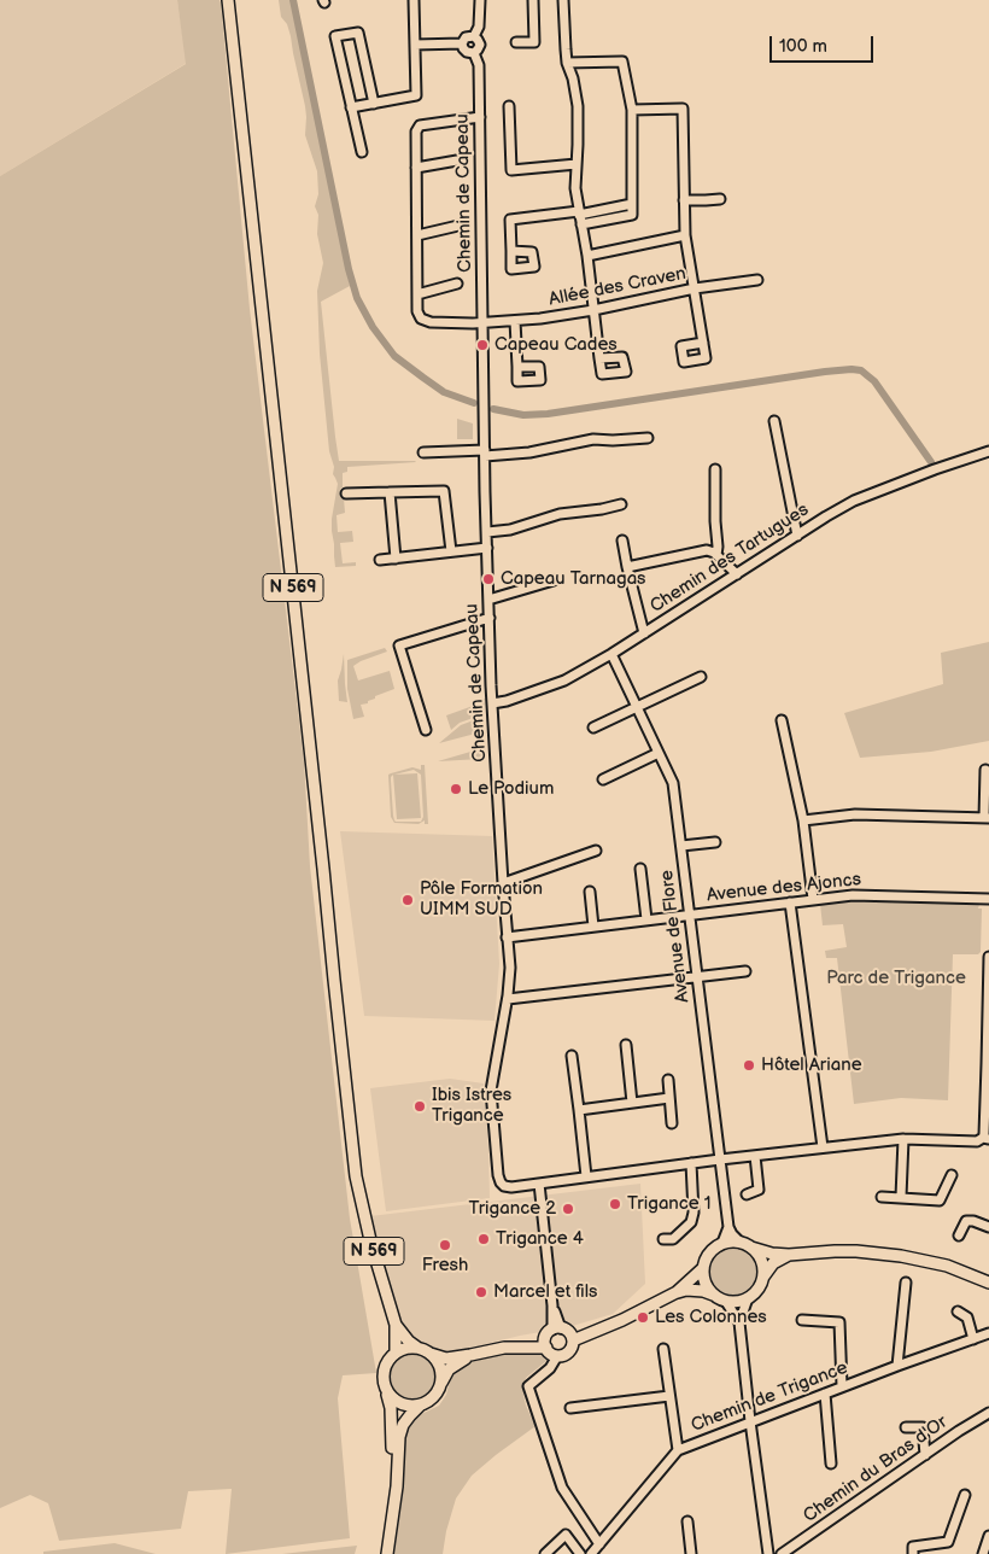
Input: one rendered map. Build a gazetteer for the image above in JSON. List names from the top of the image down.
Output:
{
  "streets": {
    "main road": ["N 569"],
    "street": [
      "Chemin de Capeau",
      "Allée des Craven",
      "Chemin des Tartugues",
      "Avenue des Ajoncs",
      "Avenue de Flore",
      "Chemin de Trigance",
      "Chemin du Bras d'Or"
    ]
  },
  "crossings": [
    ["Chemin de Capeau", "Allée des Craven"],
    ["Chemin de Capeau", "Chemin des Tartugues"],
    ["Chemin de Capeau", "Avenue des Ajoncs"],
    ["Chemin des Tartugues", "Avenue de Flore"],
    ["Avenue des Ajoncs", "Avenue de Flore"]
  ],
  "parks": ["Parc de Trigance"],
  "places": [
    "Capeau Cades",
    "Capeau Tarnagas",
    "Le Podium",
    "Pôle Formation UIMM SUD",
    "Hôtel Ariane",
    "Ibis Istres Trigance",
    "Trigance 1",
    "Trigance 2",
    "Trigance 4",
    "Fresh",
    "Marcel et fils",
    "Les Colonnes"
  ],
  "scale_bar": "100 m"
}
